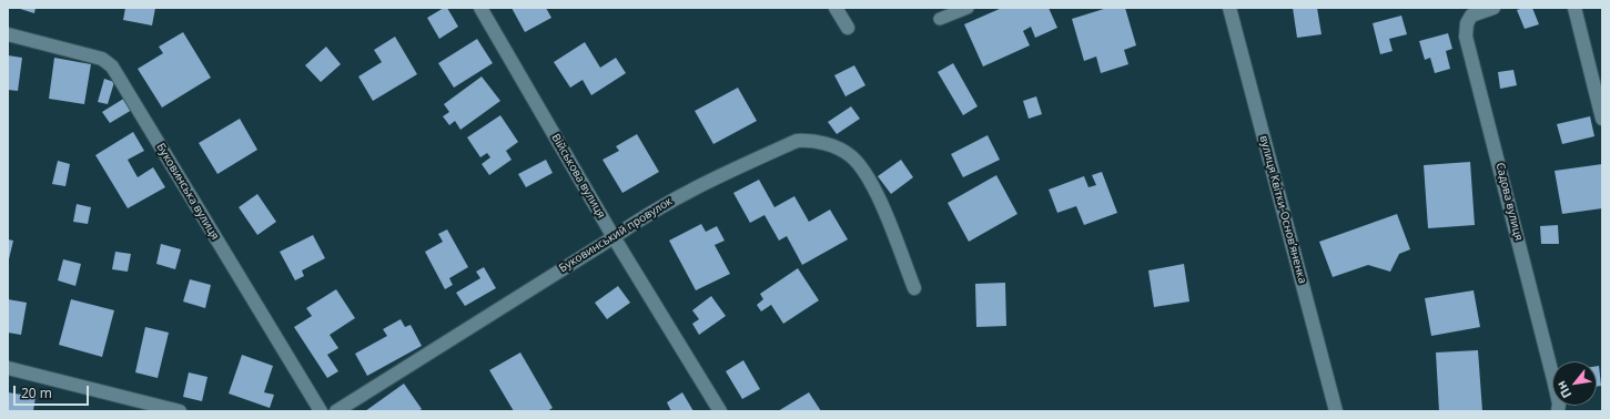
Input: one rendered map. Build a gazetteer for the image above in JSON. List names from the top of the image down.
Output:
{
  "streets": {
    "street": [
      "Військова вулиця",
      "Буковинська вулиця",
      "Садова вулиця",
      "вулиця Квітки-Основ’яненка",
      "Буковинський провулок"
    ]
  },
  "crossings": [
    ["Військова вулиця", "Буковинський провулок"]
  ],
  "scale_bar": "20 m",
  "north": "bottom left"
}
